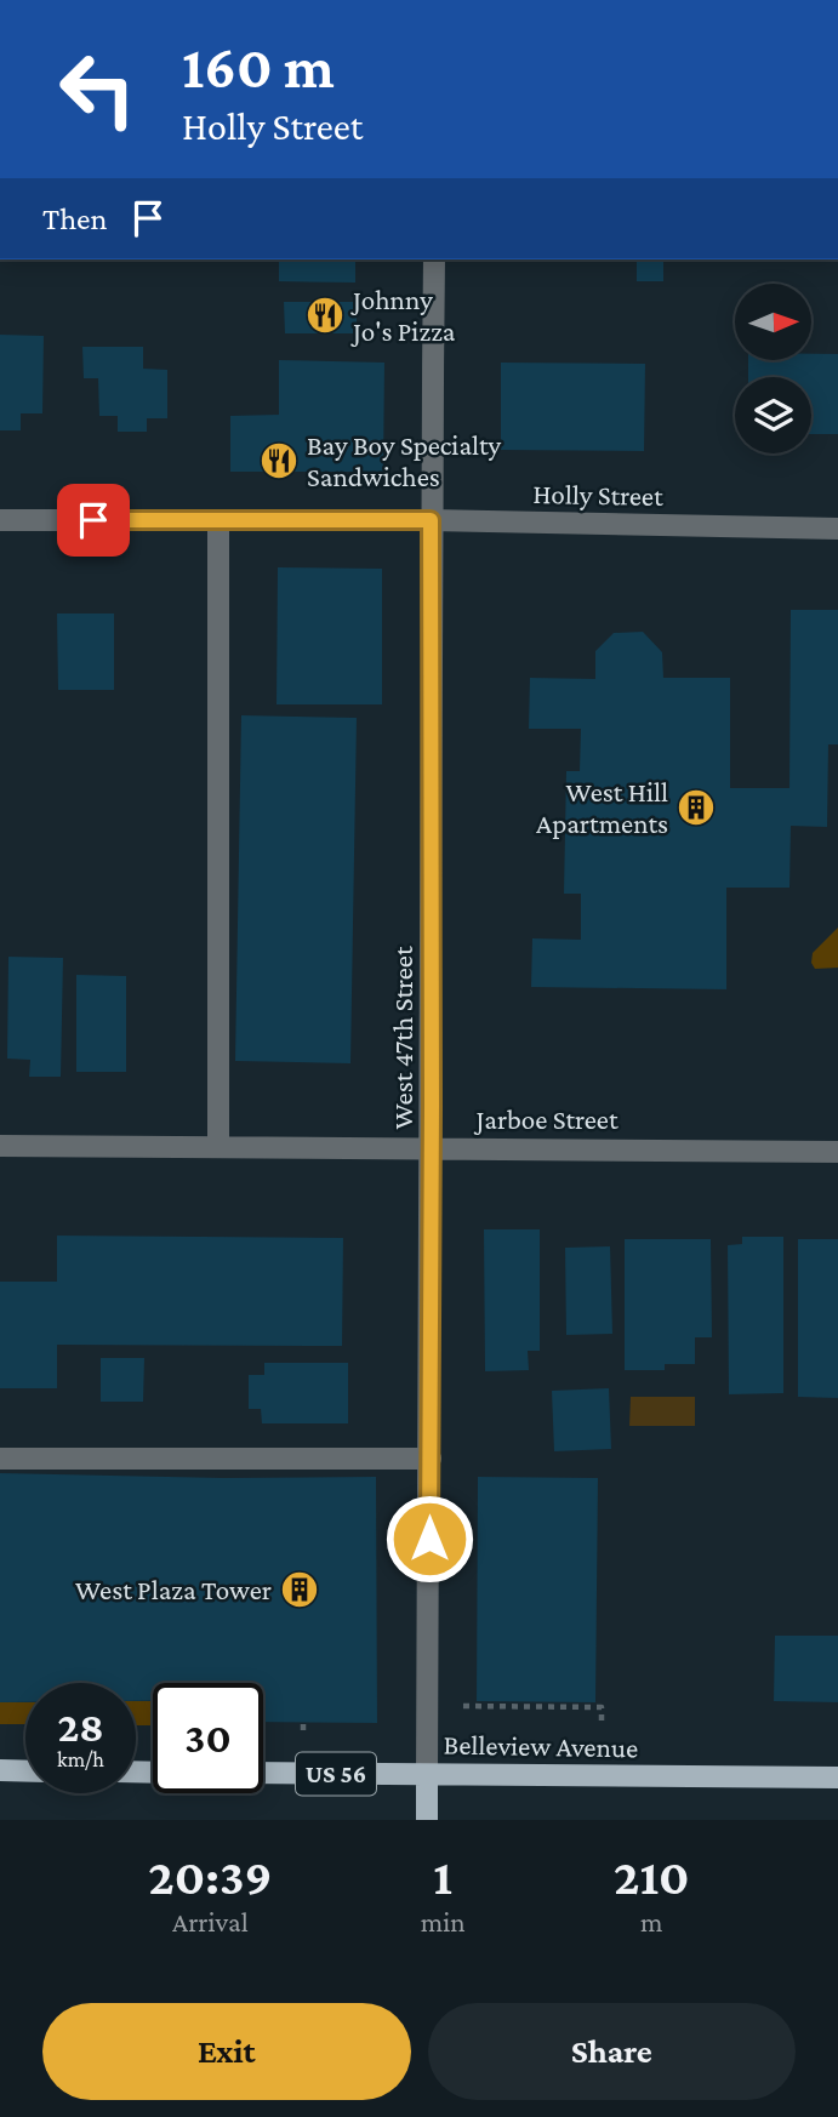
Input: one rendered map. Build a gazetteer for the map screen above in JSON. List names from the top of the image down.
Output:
{
  "streets": {
    "main road": ["West 47th Street", "Belleview Avenue", "US 56"],
    "street": ["Holly Street", "Jarboe Street"]
  },
  "crossings": [
    ["Holly Street", "West 47th Street"],
    ["West 47th Street", "Jarboe Street"],
    ["West 47th Street", "Belleview Avenue"]
  ],
  "places": {
    "restaurant": ["Johnny Jo's Pizza", "Bay Boy Specialty Sandwiches"],
    "building": ["West Hill Apartments", "West Plaza Tower"]
  },
  "north": "right",
  "page": {
    "turn": ["160 m", "Holly Street"],
    "then": "Then",
    "speed": "28 km/h",
    "limit": "30",
    "eta": [
      "20:39",
      "Arrival",
      "1",
      "min",
      "210",
      "m"
    ],
    "buttons": ["Exit", "Share"]
  }
}
